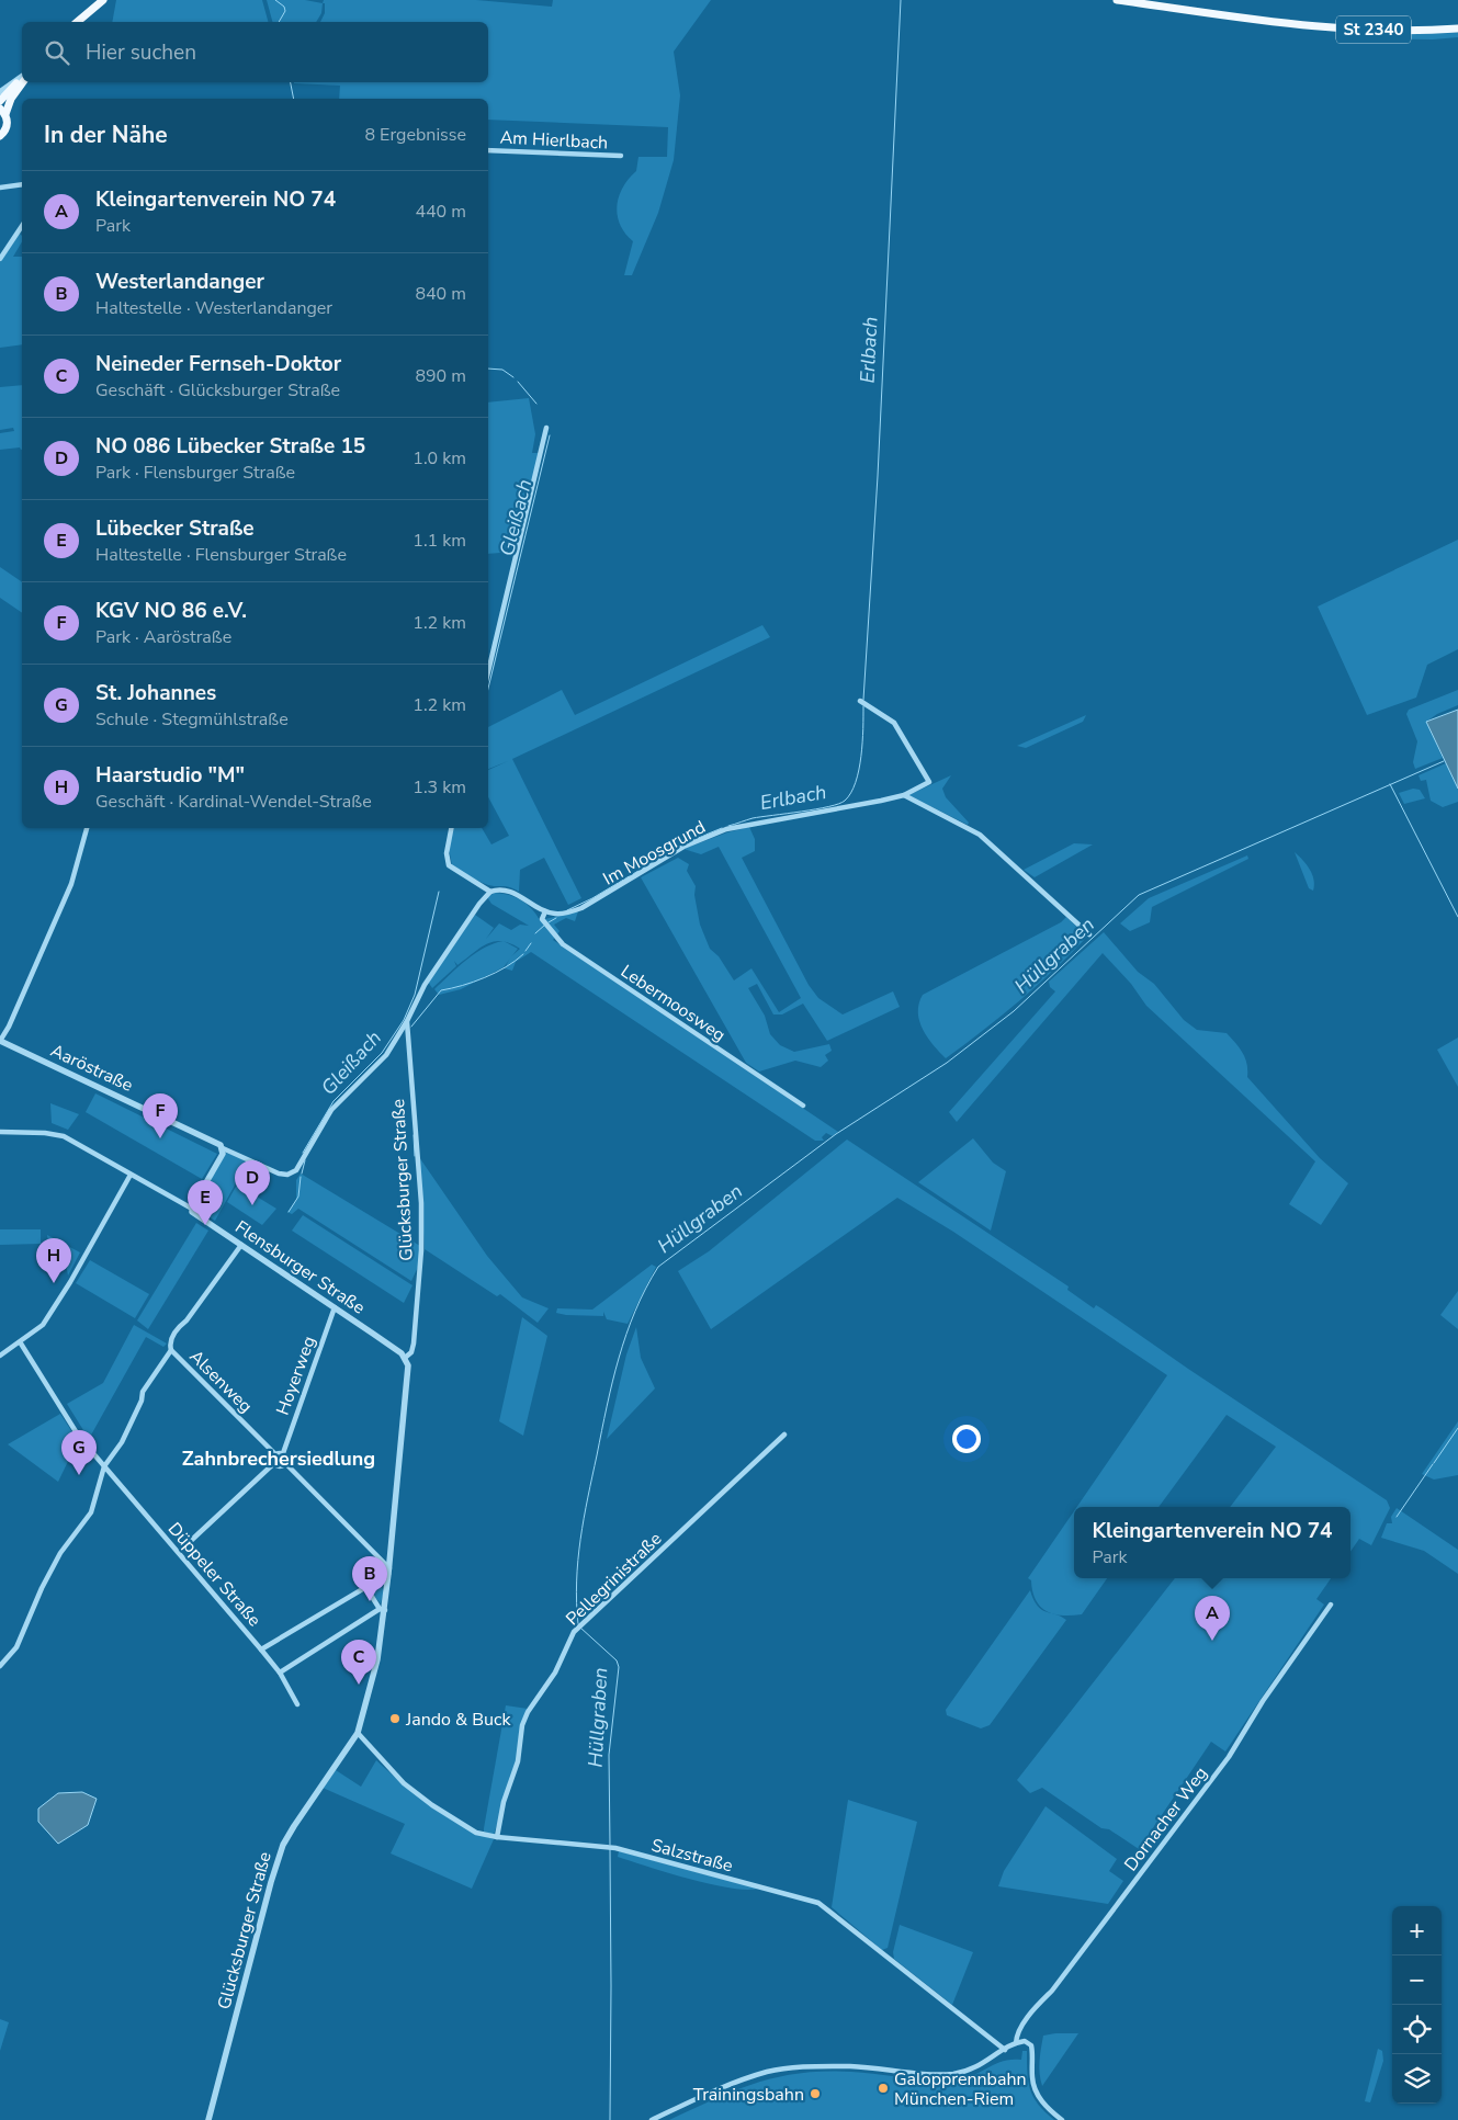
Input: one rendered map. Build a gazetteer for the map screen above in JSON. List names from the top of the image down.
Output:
{
  "streets": {
    "main road": ["St 2340"],
    "street": [
      "Am Hierlbach",
      "Im Moosgrund",
      "Lebermoosweg",
      "Aaröstraße",
      "Glücksburger Straße",
      "Flensburger Straße",
      "Hoyerweg",
      "Alsenweg",
      "Düppeler Straße",
      "Pellegrinistraße",
      "Dornacher Weg",
      "Salzstraße"
    ]
  },
  "crossings": [
    ["Im Moosgrund", "Lebermoosweg"],
    ["Aaröstraße", "Glücksburger Straße"],
    ["Glücksburger Straße", "Flensburger Straße"],
    ["Glücksburger Straße", "Salzstraße"],
    ["Flensburger Straße", "Hoyerweg"],
    ["Hoyerweg", "Alsenweg"],
    ["Pellegrinistraße", "Salzstraße"]
  ],
  "districts": ["Zahnbrechersiedlung"],
  "water": ["Erlbach", "Gleißach", "Hüllgraben"],
  "places": ["Jando & Buck", "Galopprennbahn München-Riem", "Trainingsbahn"],
  "page": {
    "search": "Hier suchen",
    "heading": ["In der Nähe", "8 Ergebnisse"],
    "list": [
      {
        "mark": "A",
        "name": "Kleingartenverein NO 74",
        "note": "Park",
        "value": "440 m"
      },
      {
        "mark": "B",
        "name": "Westerlandanger",
        "note": "Haltestelle · Westerlandanger",
        "value": "840 m"
      },
      {
        "mark": "C",
        "name": "Neineder Fernseh-Doktor",
        "note": "Geschäft · Glücksburger Straße",
        "value": "890 m"
      },
      {
        "mark": "D",
        "name": "NO 086 Lübecker Straße 15",
        "note": "Park · Flensburger Straße",
        "value": "1.0 km"
      },
      {
        "mark": "E",
        "name": "Lübecker Straße",
        "note": "Haltestelle · Flensburger Straße",
        "value": "1.1 km"
      },
      {
        "mark": "F",
        "name": "KGV NO 86 e.V.",
        "note": "Park · Aaröstraße",
        "value": "1.2 km"
      },
      {
        "mark": "G",
        "name": "St. Johannes",
        "note": "Schule · Stegmühlstraße",
        "value": "1.2 km"
      },
      {
        "mark": "H",
        "name": "Haarstudio \"M\"",
        "note": "Geschäft · Kardinal-Wendel-Straße",
        "value": "1.3 km"
      }
    ],
    "pins": [
      "F",
      "D",
      "E",
      "H",
      "G",
      "B",
      "A",
      "C"
    ],
    "popup": ["Kleingartenverein NO 74", "Park"],
    "map_buttons": ["+", "−"]
  }
}
